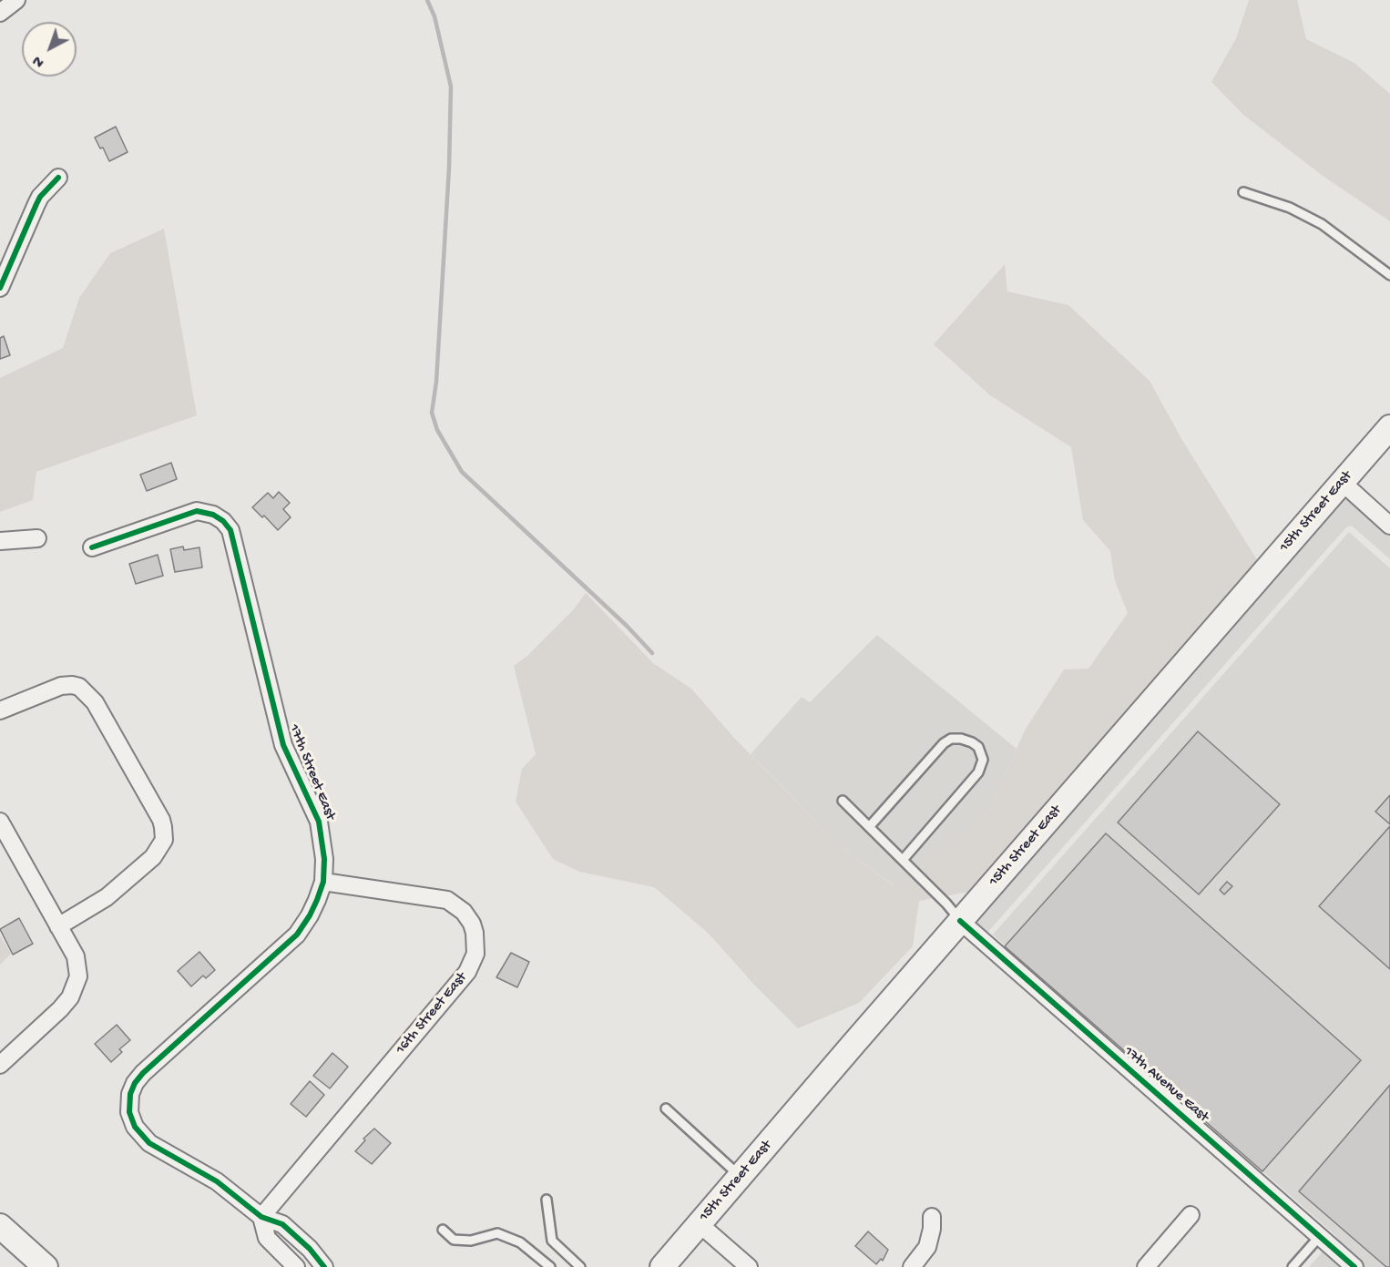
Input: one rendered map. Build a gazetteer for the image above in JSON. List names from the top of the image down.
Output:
{
  "streets": {
    "main road": ["15th Street East"],
    "street": ["17th Street East", "16th Street East", "17th Avenue East"]
  },
  "crossings": [
    ["15th Street East", "17th Avenue East"],
    ["17th Street East", "16th Street East"]
  ],
  "north": "bottom left"
}
